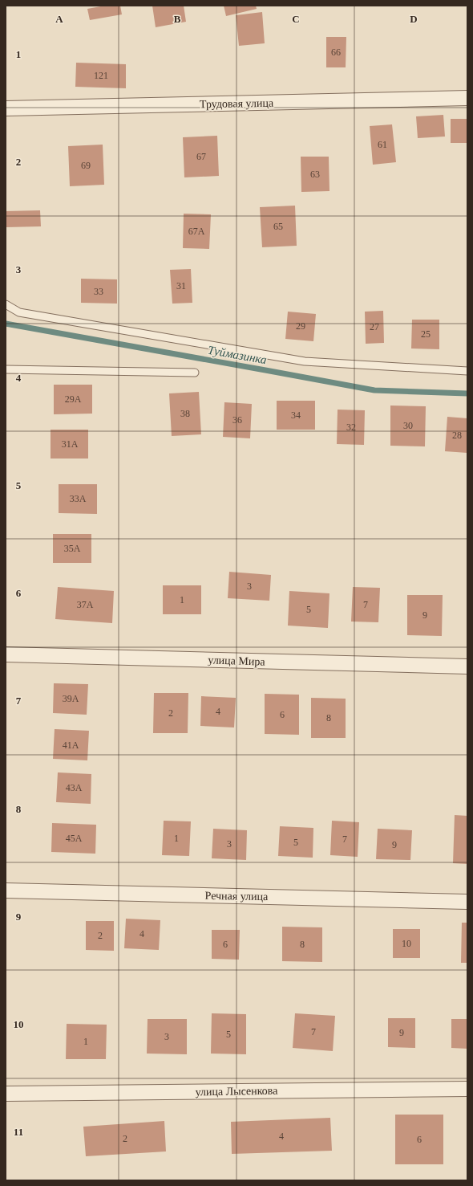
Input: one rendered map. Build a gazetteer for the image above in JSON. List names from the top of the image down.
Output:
{
  "streets": {
    "street": [
      "Трудовая улица",
      "улица Мира",
      "Речная улица",
      "улица Лысенкова"
    ]
  },
  "water": ["Туймазинка"],
  "house_numbers": [
    "66",
    "121",
    "61",
    "67",
    "69",
    "63",
    "65",
    "67А",
    "31",
    "33",
    "29",
    "27",
    "25",
    "29А",
    "38",
    "34",
    "36",
    "30",
    "32",
    "28",
    "31А",
    "33А",
    "35А",
    "3",
    "1",
    "37А",
    "7",
    "5",
    "9",
    "39А",
    "4",
    "2",
    "6",
    "8",
    "41А",
    "43А",
    "45А",
    "1",
    "7",
    "5",
    "3",
    "9",
    "4",
    "2",
    "10",
    "6",
    "8",
    "7",
    "9",
    "5",
    "3",
    "1",
    "4",
    "2",
    "6"
  ],
  "grid": {
    "columns": [
      "A",
      "B",
      "C",
      "D"
    ],
    "rows": [
      "1",
      "2",
      "3",
      "4",
      "5",
      "6",
      "7",
      "8",
      "9",
      "10",
      "11"
    ]
  }
}
